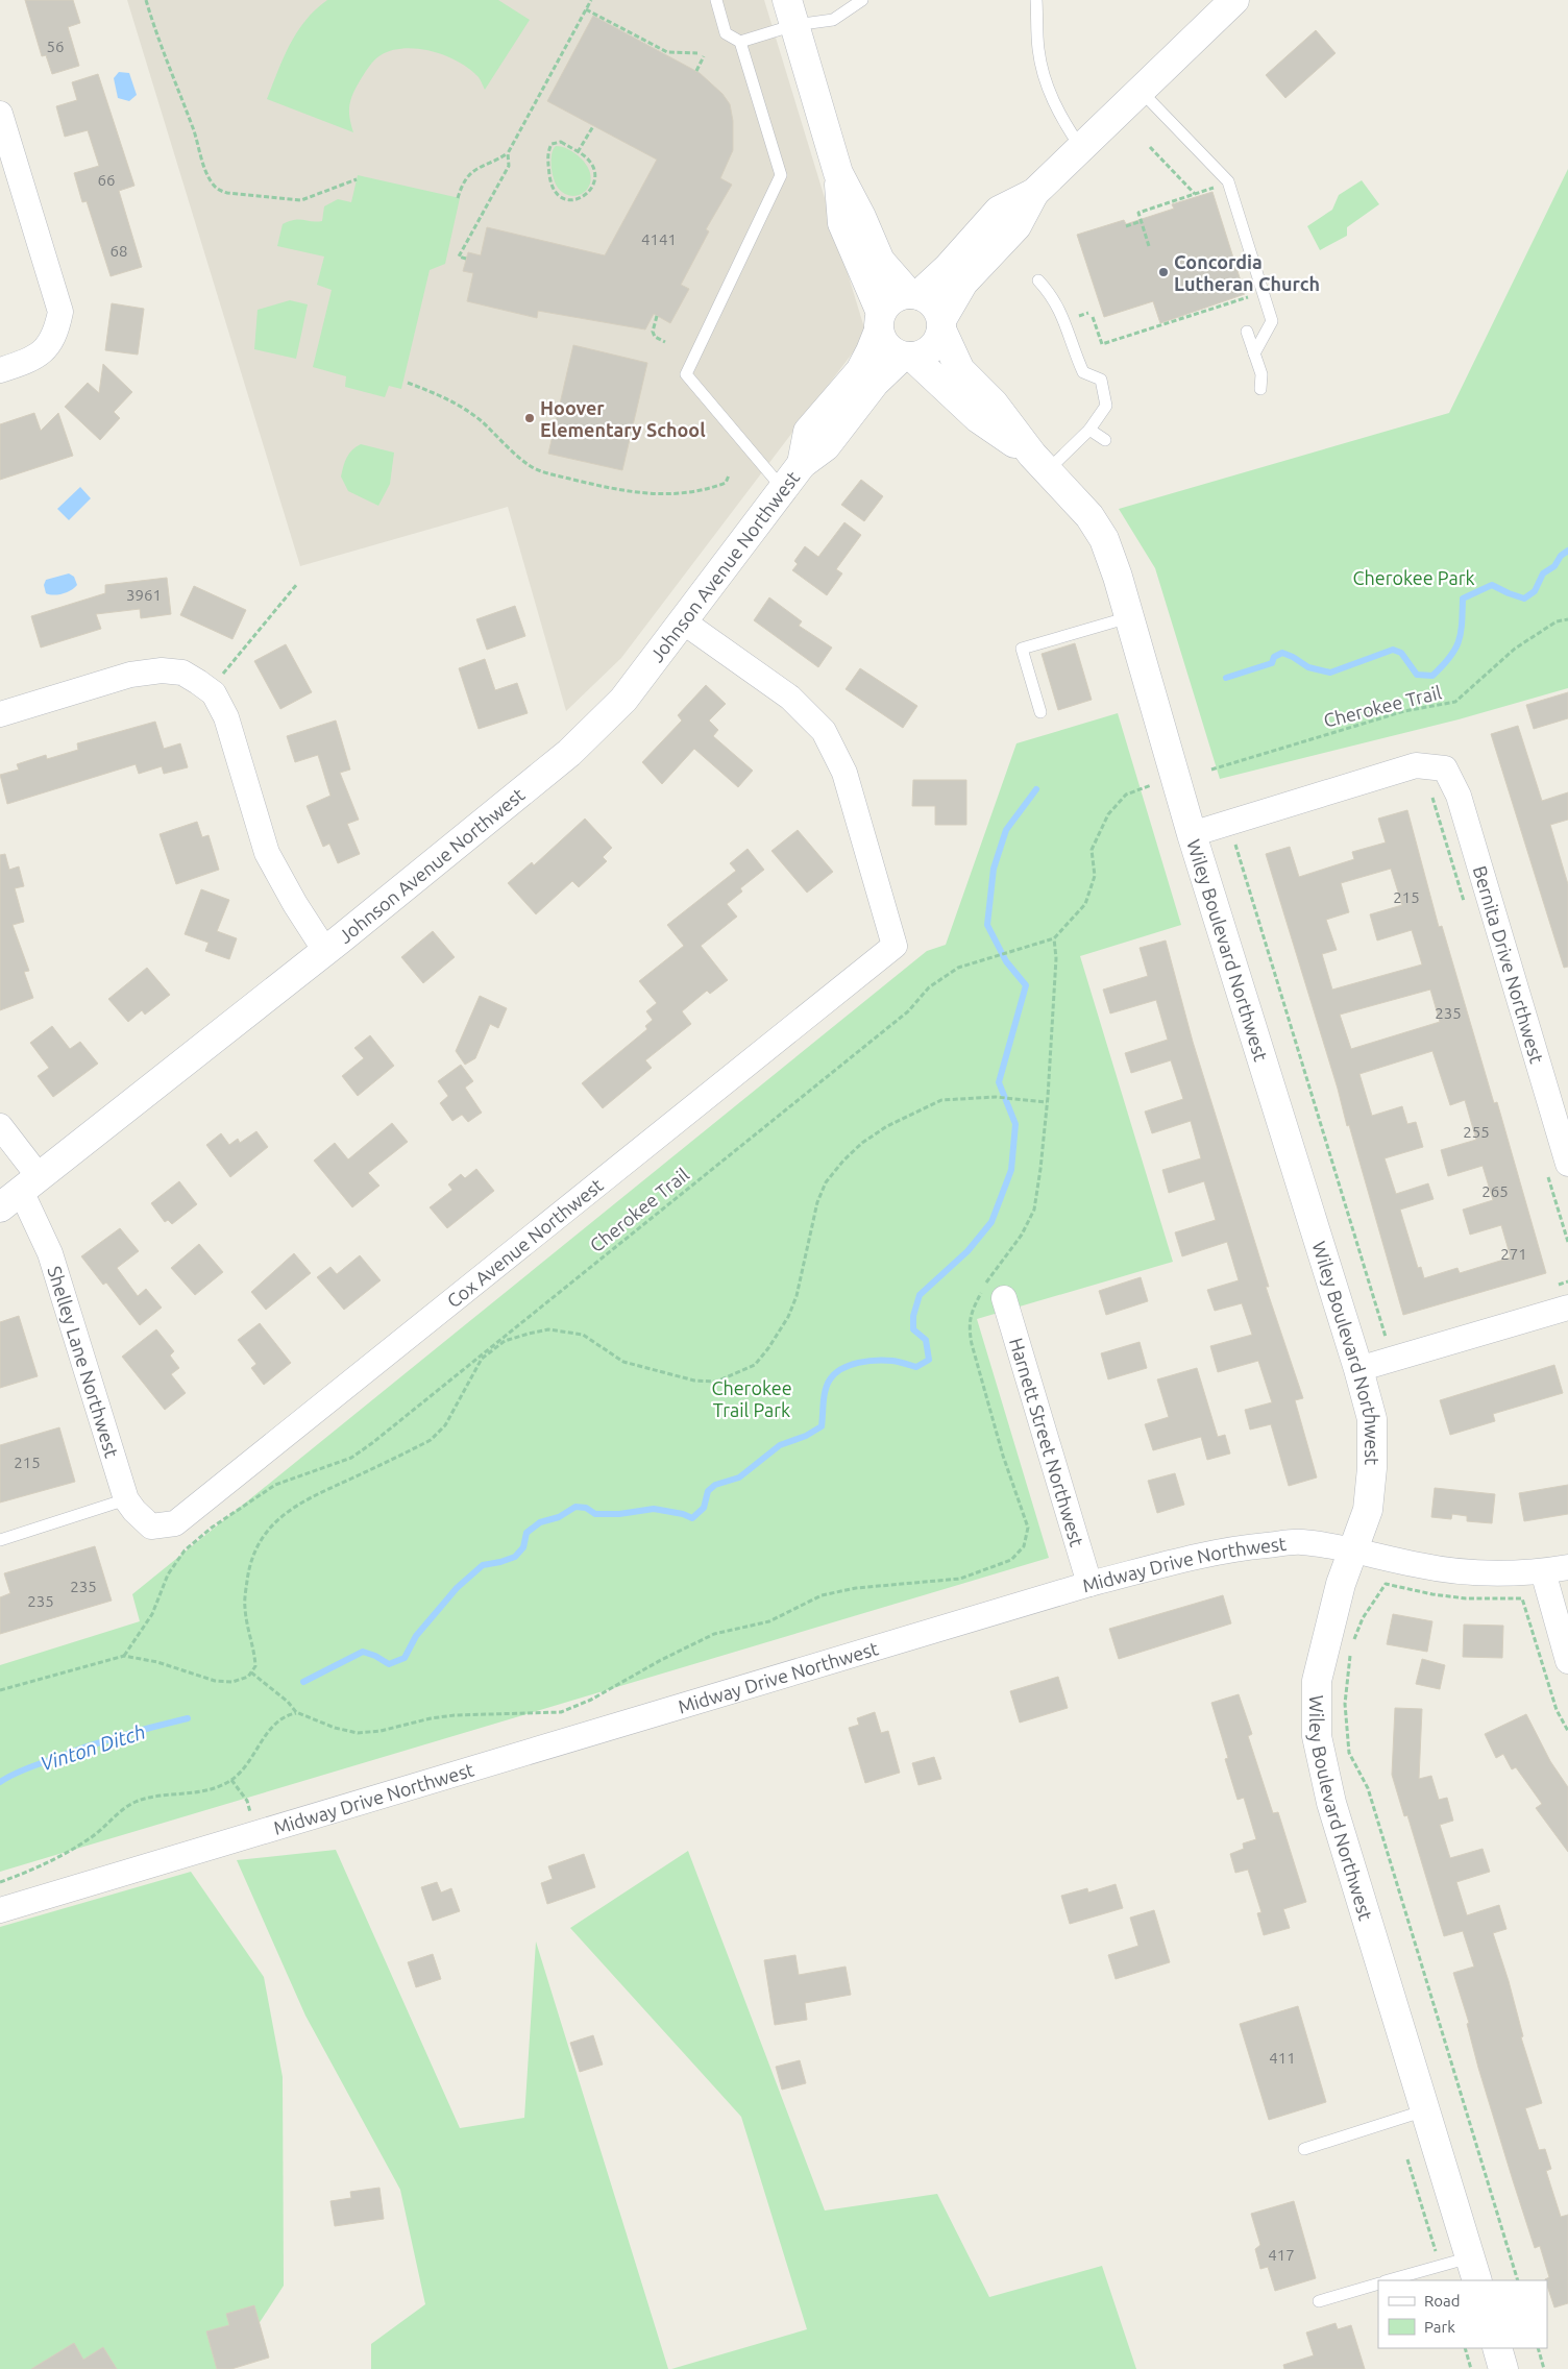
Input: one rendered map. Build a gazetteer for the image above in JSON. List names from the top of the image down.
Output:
{
  "streets": {
    "street": [
      "Johnson Avenue Northwest",
      "Wiley Boulevard Northwest",
      "Bernita Drive Northwest",
      "Cox Avenue Northwest",
      "Shelley Lane Northwest",
      "Harnett Street Northwest",
      "Midway Drive Northwest"
    ],
    "path": ["Cherokee Trail"]
  },
  "crossings": [
    ["Johnson Avenue Northwest", "Wiley Boulevard Northwest"],
    ["Johnson Avenue Northwest", "Cox Avenue Northwest"],
    ["Johnson Avenue Northwest", "Shelley Lane Northwest"],
    ["Wiley Boulevard Northwest", "Bernita Drive Northwest"],
    ["Wiley Boulevard Northwest", "Midway Drive Northwest"],
    ["Cox Avenue Northwest", "Shelley Lane Northwest"],
    ["Harnett Street Northwest", "Midway Drive Northwest"]
  ],
  "water": ["Vinton Ditch"],
  "parks": ["Cherokee Park", "Cherokee Trail Park"],
  "places": ["Concordia Lutheran Church", "Hoover Elementary School"],
  "house_numbers": [
    "56",
    "66",
    "4141",
    "68",
    "3961",
    "215",
    "235",
    "255",
    "265",
    "271",
    "215",
    "235",
    "235",
    "411",
    "417"
  ],
  "legend": ["Road", "Park"]
}
